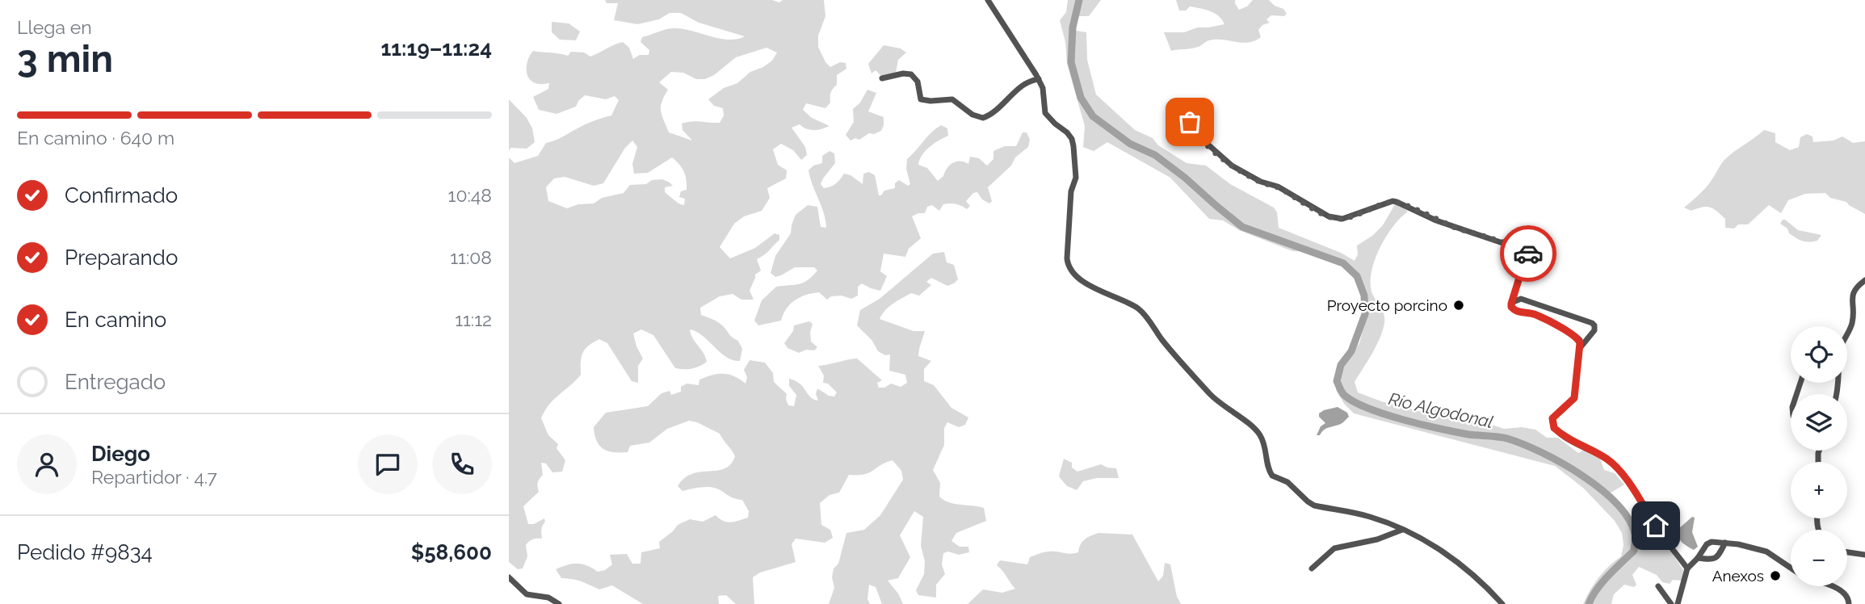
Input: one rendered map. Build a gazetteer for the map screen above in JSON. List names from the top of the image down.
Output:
{
  "water": ["Río Algodonal"],
  "places": ["Proyecto porcino", "Anexos"],
  "page": {
    "heading": ["3 min", "Llega en", "11:19–11:24"],
    "panel": [
      "Diego",
      "Repartidor · 4.7",
      "Pedido #9834",
      "$58,600"
    ],
    "bar": "En camino · 640 m",
    "list": [
      ["Confirmado", "10:48"],
      ["Preparando", "11:08"],
      ["En camino", "11:12"],
      "Entregado"
    ],
    "map_buttons": ["+", "−"]
  }
}
